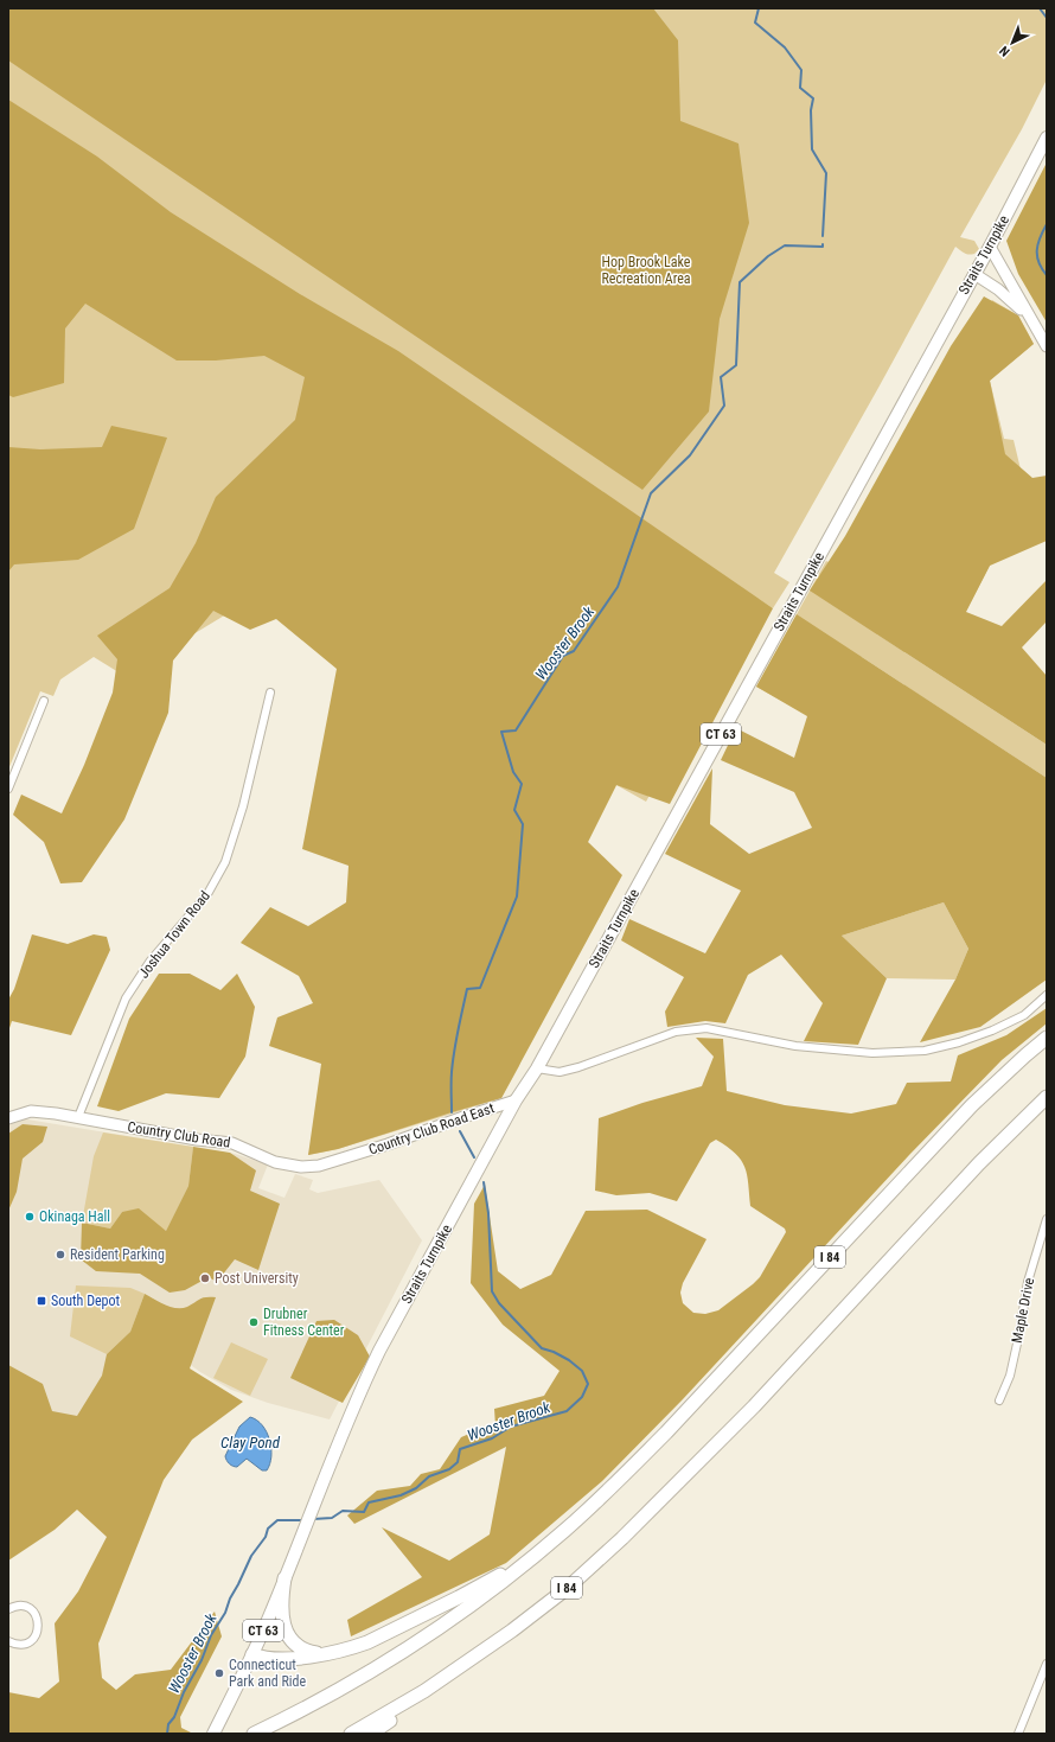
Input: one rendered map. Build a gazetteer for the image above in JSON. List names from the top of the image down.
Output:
{
  "streets": {
    "highway": ["I 84"],
    "main road": ["Straits Turnpike", "CT 63"],
    "street": [
      "Joshua Town Road",
      "Country Club Road East",
      "Country Club Road",
      "Maple Drive"
    ]
  },
  "crossings": [
    ["Straits Turnpike", "Country Club Road East"],
    ["Joshua Town Road", "Country Club Road"],
    ["Country Club Road East", "Country Club Road"]
  ],
  "water": ["Wooster Brook", "Clay Pond"],
  "parks": ["Hop Brook Lake Recreation Area"],
  "places": {
    "other": [
      "Okinaga Hall",
      "Resident Parking",
      "Post University",
      "Drubner Fitness Center",
      "Connecticut Park and Ride"
    ],
    "transit": ["South Depot"]
  },
  "north": "bottom left"
}
